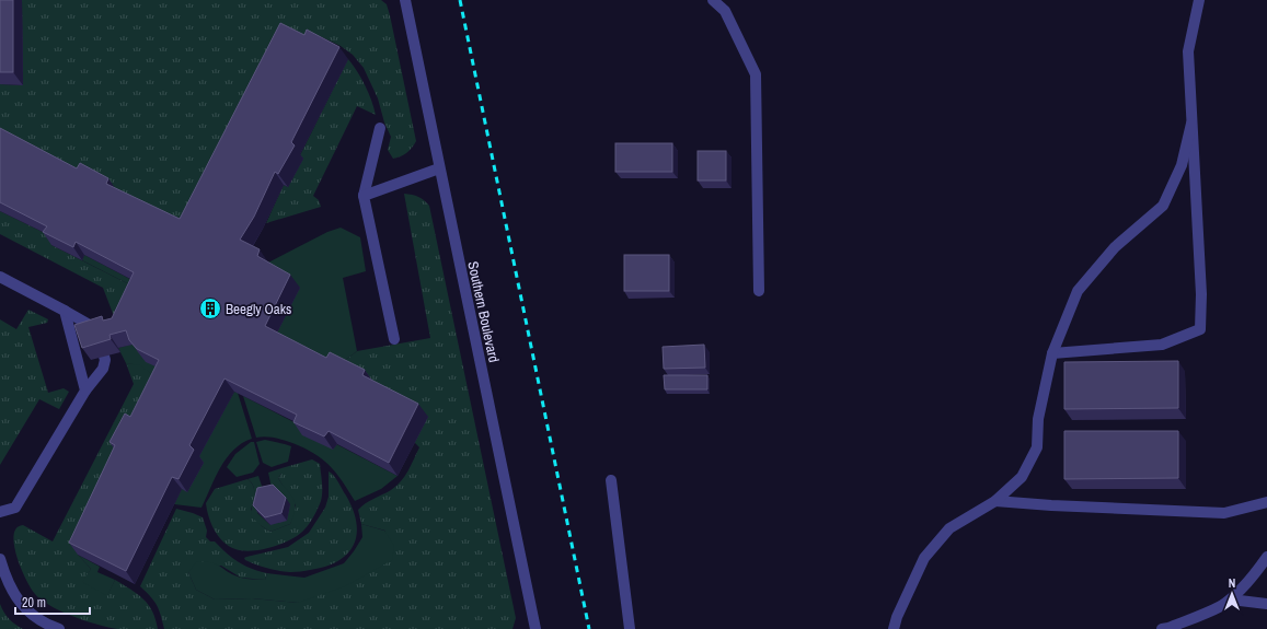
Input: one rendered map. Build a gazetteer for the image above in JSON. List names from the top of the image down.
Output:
{
  "streets": {
    "street": ["Southern Boulevard"]
  },
  "places": {
    "building": ["Beegly Oaks"]
  },
  "scale_bar": "20 m",
  "north": "top"
}
